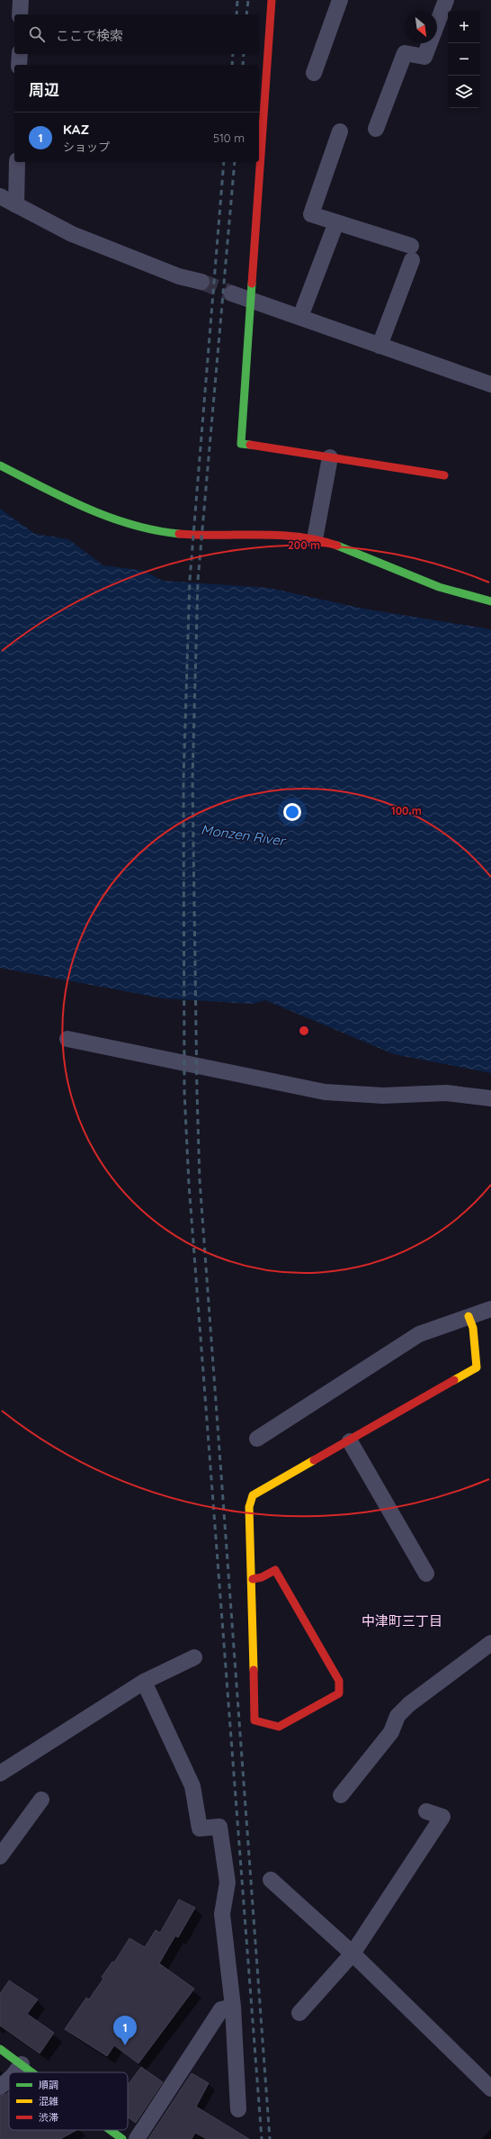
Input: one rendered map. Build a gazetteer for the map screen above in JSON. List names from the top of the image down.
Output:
{
  "districts": ["中津町三丁目"],
  "water": ["Monzen River"],
  "legend": ["順調", "混雑", "渋滞"],
  "north": "bottom right",
  "page": {
    "map_buttons": ["+", "−"],
    "search": "ここで検索",
    "heading": "周辺",
    "list": [
      {
        "mark": "1",
        "name": "KAZ",
        "note": "ショップ",
        "value": "510 m"
      }
    ],
    "pins": "1"
  },
  "rings": ["200 m", "100 m"]
}
